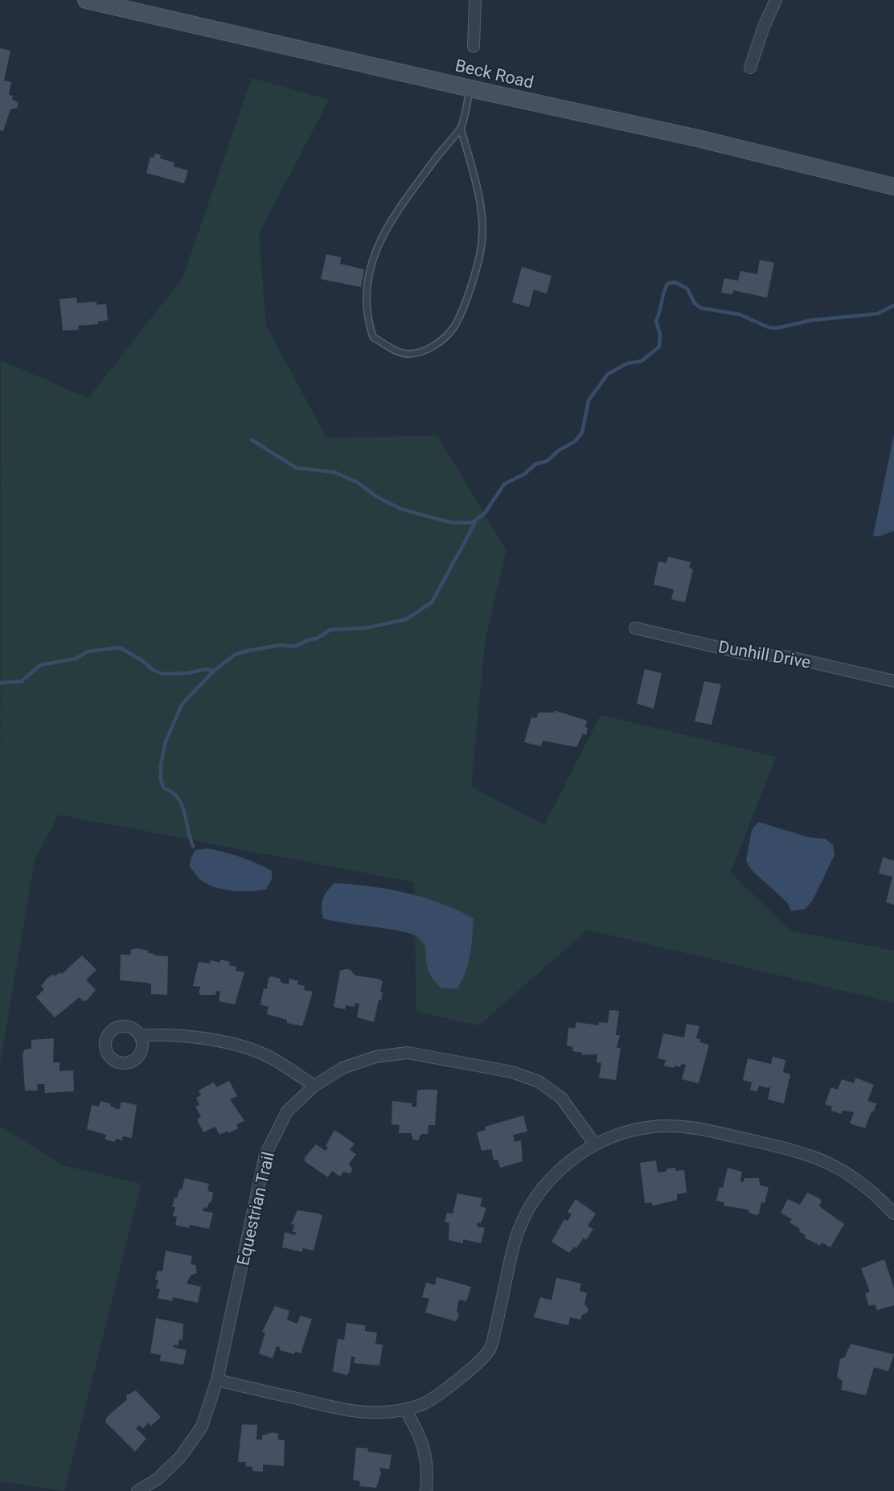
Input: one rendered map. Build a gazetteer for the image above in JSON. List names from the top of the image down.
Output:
{
  "streets": {
    "main road": ["Beck Road"],
    "street": ["Dunhill Drive", "Equestrian Trail"]
  }
}
